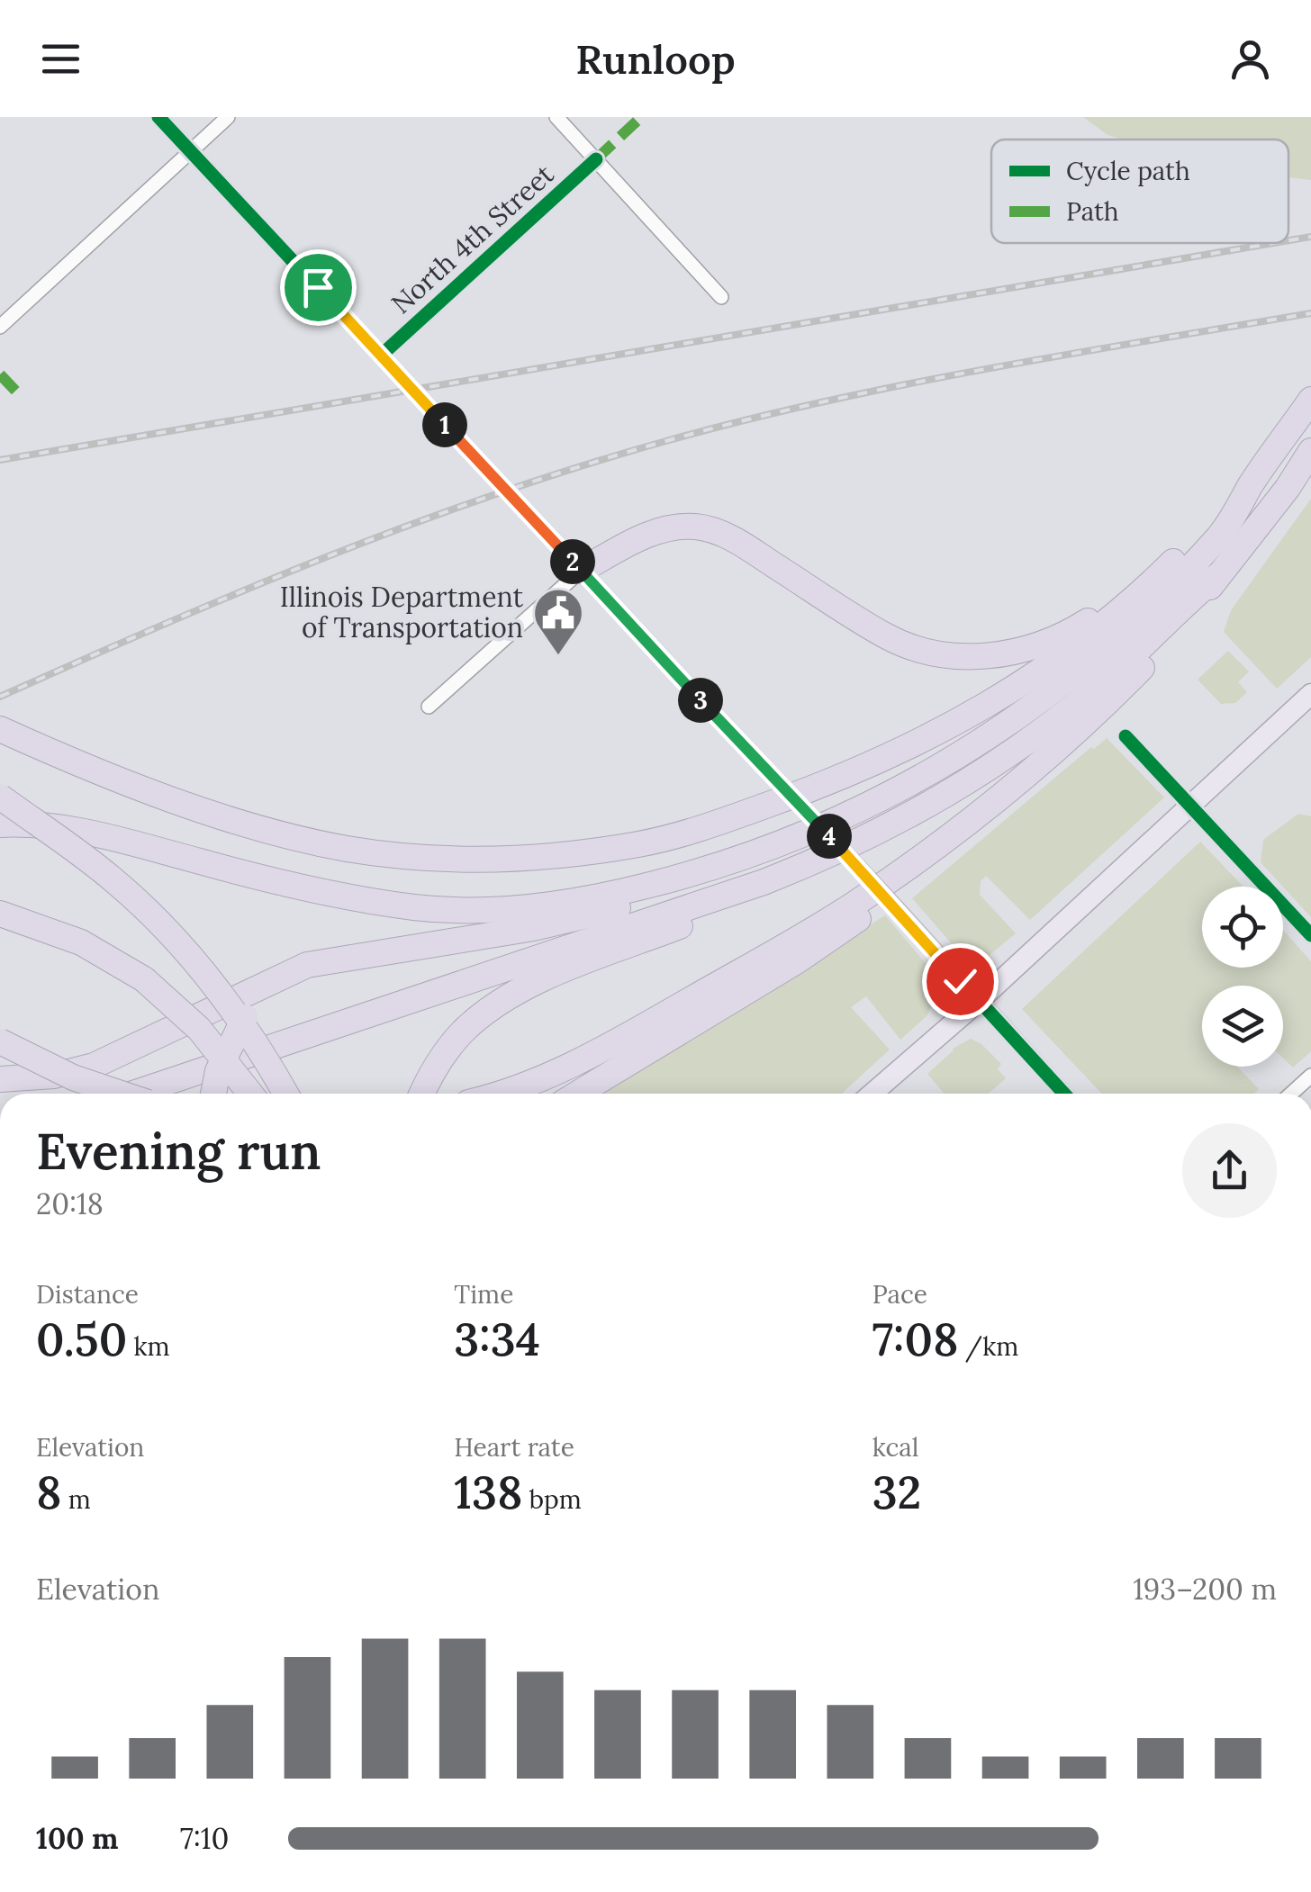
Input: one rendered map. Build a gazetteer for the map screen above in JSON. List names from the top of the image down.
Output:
{
  "streets": {
    "street": ["North 4th Street"]
  },
  "places": {
    "public building": ["Illinois Department of Transportation"]
  },
  "legend": ["Cycle path", "Path"],
  "page": {
    "header": "Runloop",
    "pins": [
      "1",
      "2",
      "3",
      "4"
    ],
    "heading": ["Evening run", "20:18"],
    "stats": [
      ["Distance", "0.50 km"],
      ["Time", "3:34"],
      ["Pace", "7:08 /km"],
      ["Elevation", "8 m"],
      ["Heart rate", "138 bpm"],
      ["kcal", "32"]
    ],
    "chart": ["Elevation", "193–200 m"],
    "list": [
      {
        "name": "100 m",
        "note": "7:10"
      }
    ]
  }
}
